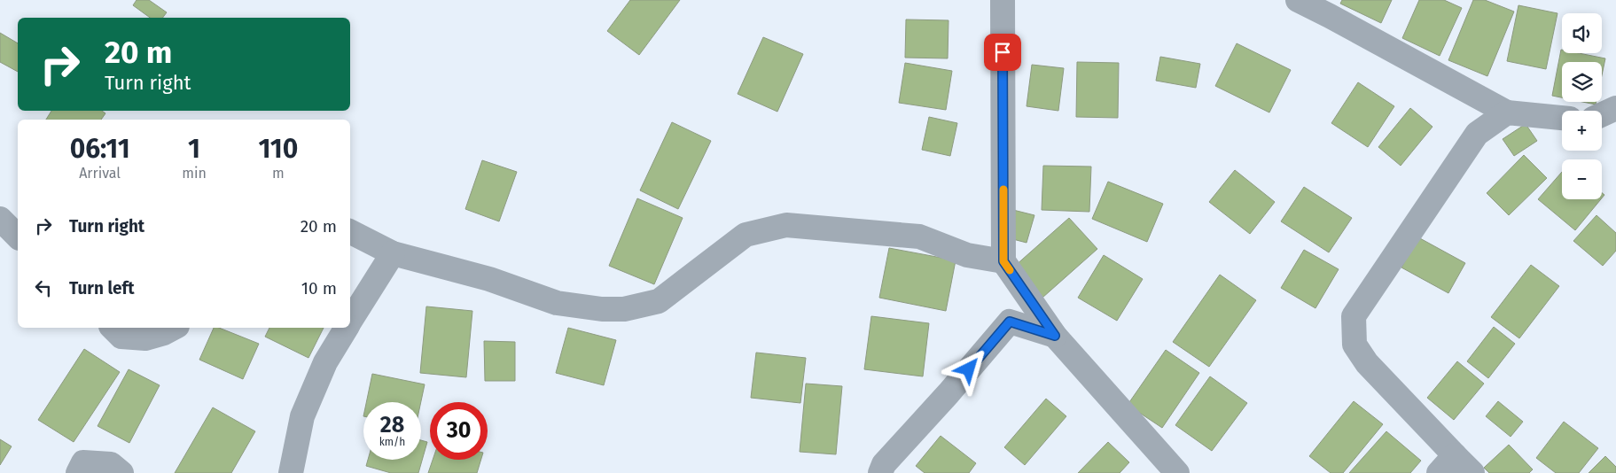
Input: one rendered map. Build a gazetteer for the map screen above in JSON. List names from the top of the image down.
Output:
{
  "page": {
    "map_buttons": ["+", "−"],
    "turn": ["20 m", "Turn right"],
    "eta": [
      "06:11",
      "Arrival",
      "1",
      "min",
      "110",
      "m"
    ],
    "list": [
      {
        "name": "Turn right",
        "value": "20 m"
      },
      {
        "name": "Turn left",
        "value": "10 m"
      }
    ],
    "speed": "28 km/h",
    "limit": "30"
  }
}
